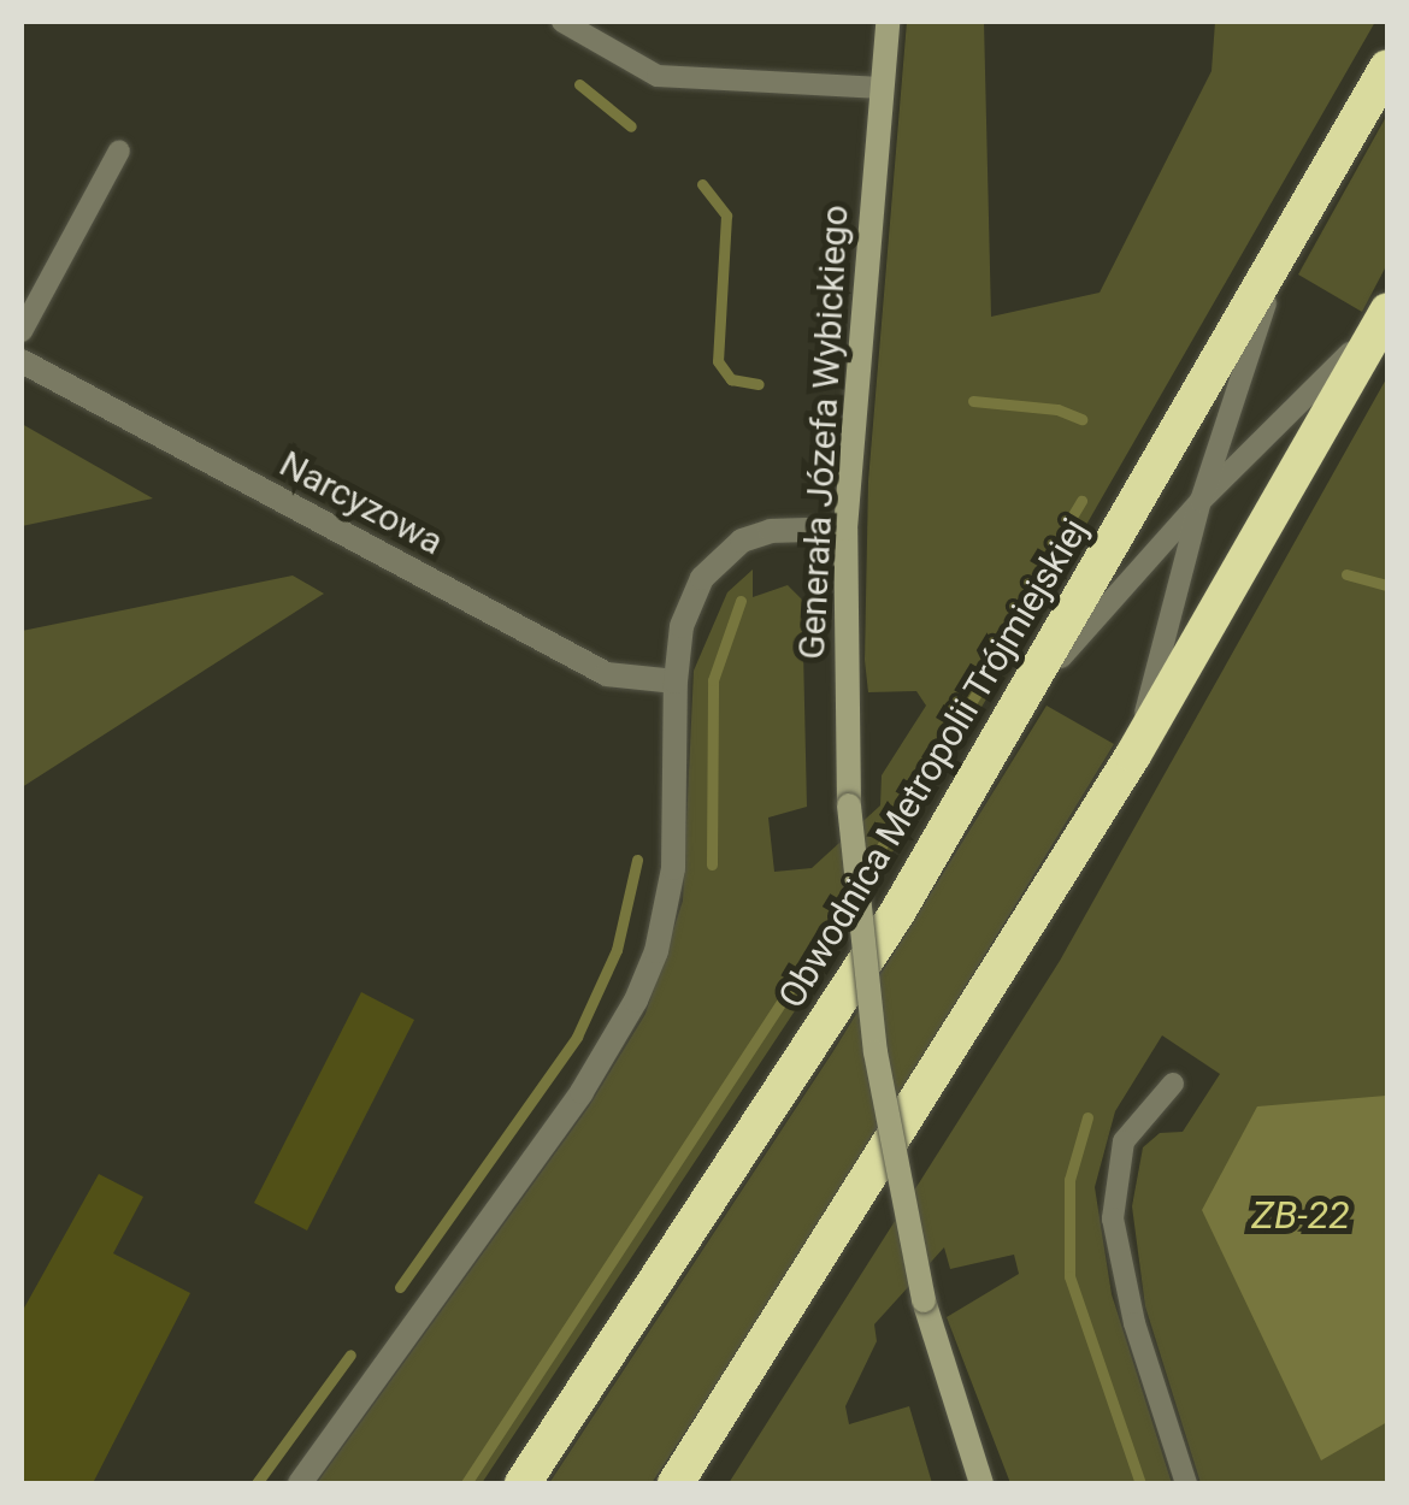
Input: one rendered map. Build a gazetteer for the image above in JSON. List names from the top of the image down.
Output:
{
  "streets": {
    "highway": ["Obwodnica Metropolii Trójmiejskiej"],
    "main road": ["Generała Józefa Wybickiego"],
    "street": ["Narcyzowa"]
  },
  "water": ["ZB-22"]
}
